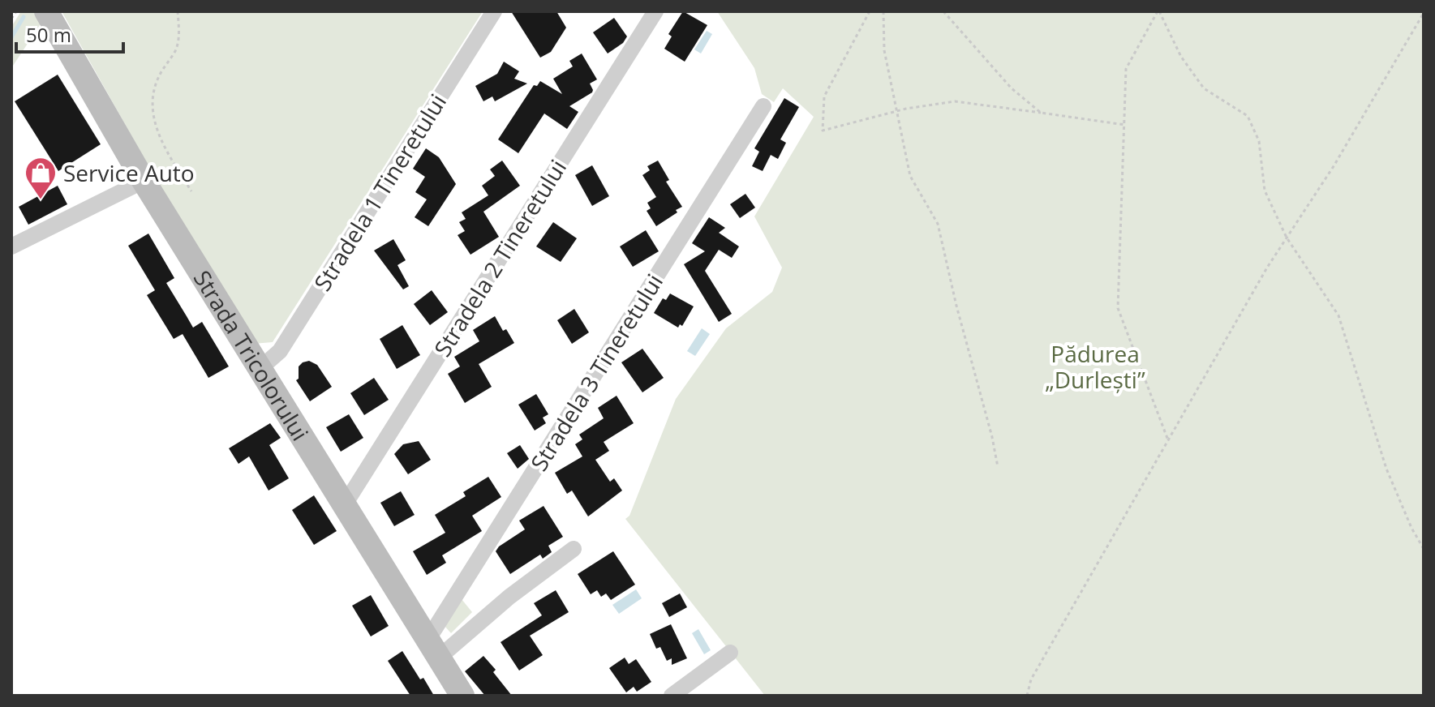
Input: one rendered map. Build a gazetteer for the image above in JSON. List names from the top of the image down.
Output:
{
  "streets": {
    "street": [
      "Stradela 1 Tineretului",
      "Stradela 2 Tineretului",
      "Strada Tricolorului",
      "Stradela 3 Tineretului"
    ]
  },
  "crossings": [
    ["Stradela 1 Tineretului", "Strada Tricolorului"],
    ["Stradela 2 Tineretului", "Strada Tricolorului"],
    ["Strada Tricolorului", "Stradela 3 Tineretului"]
  ],
  "parks": ["Pădurea „Durlești”"],
  "places": {
    "shop": ["Service Auto"]
  },
  "scale_bar": "50 m"
}
